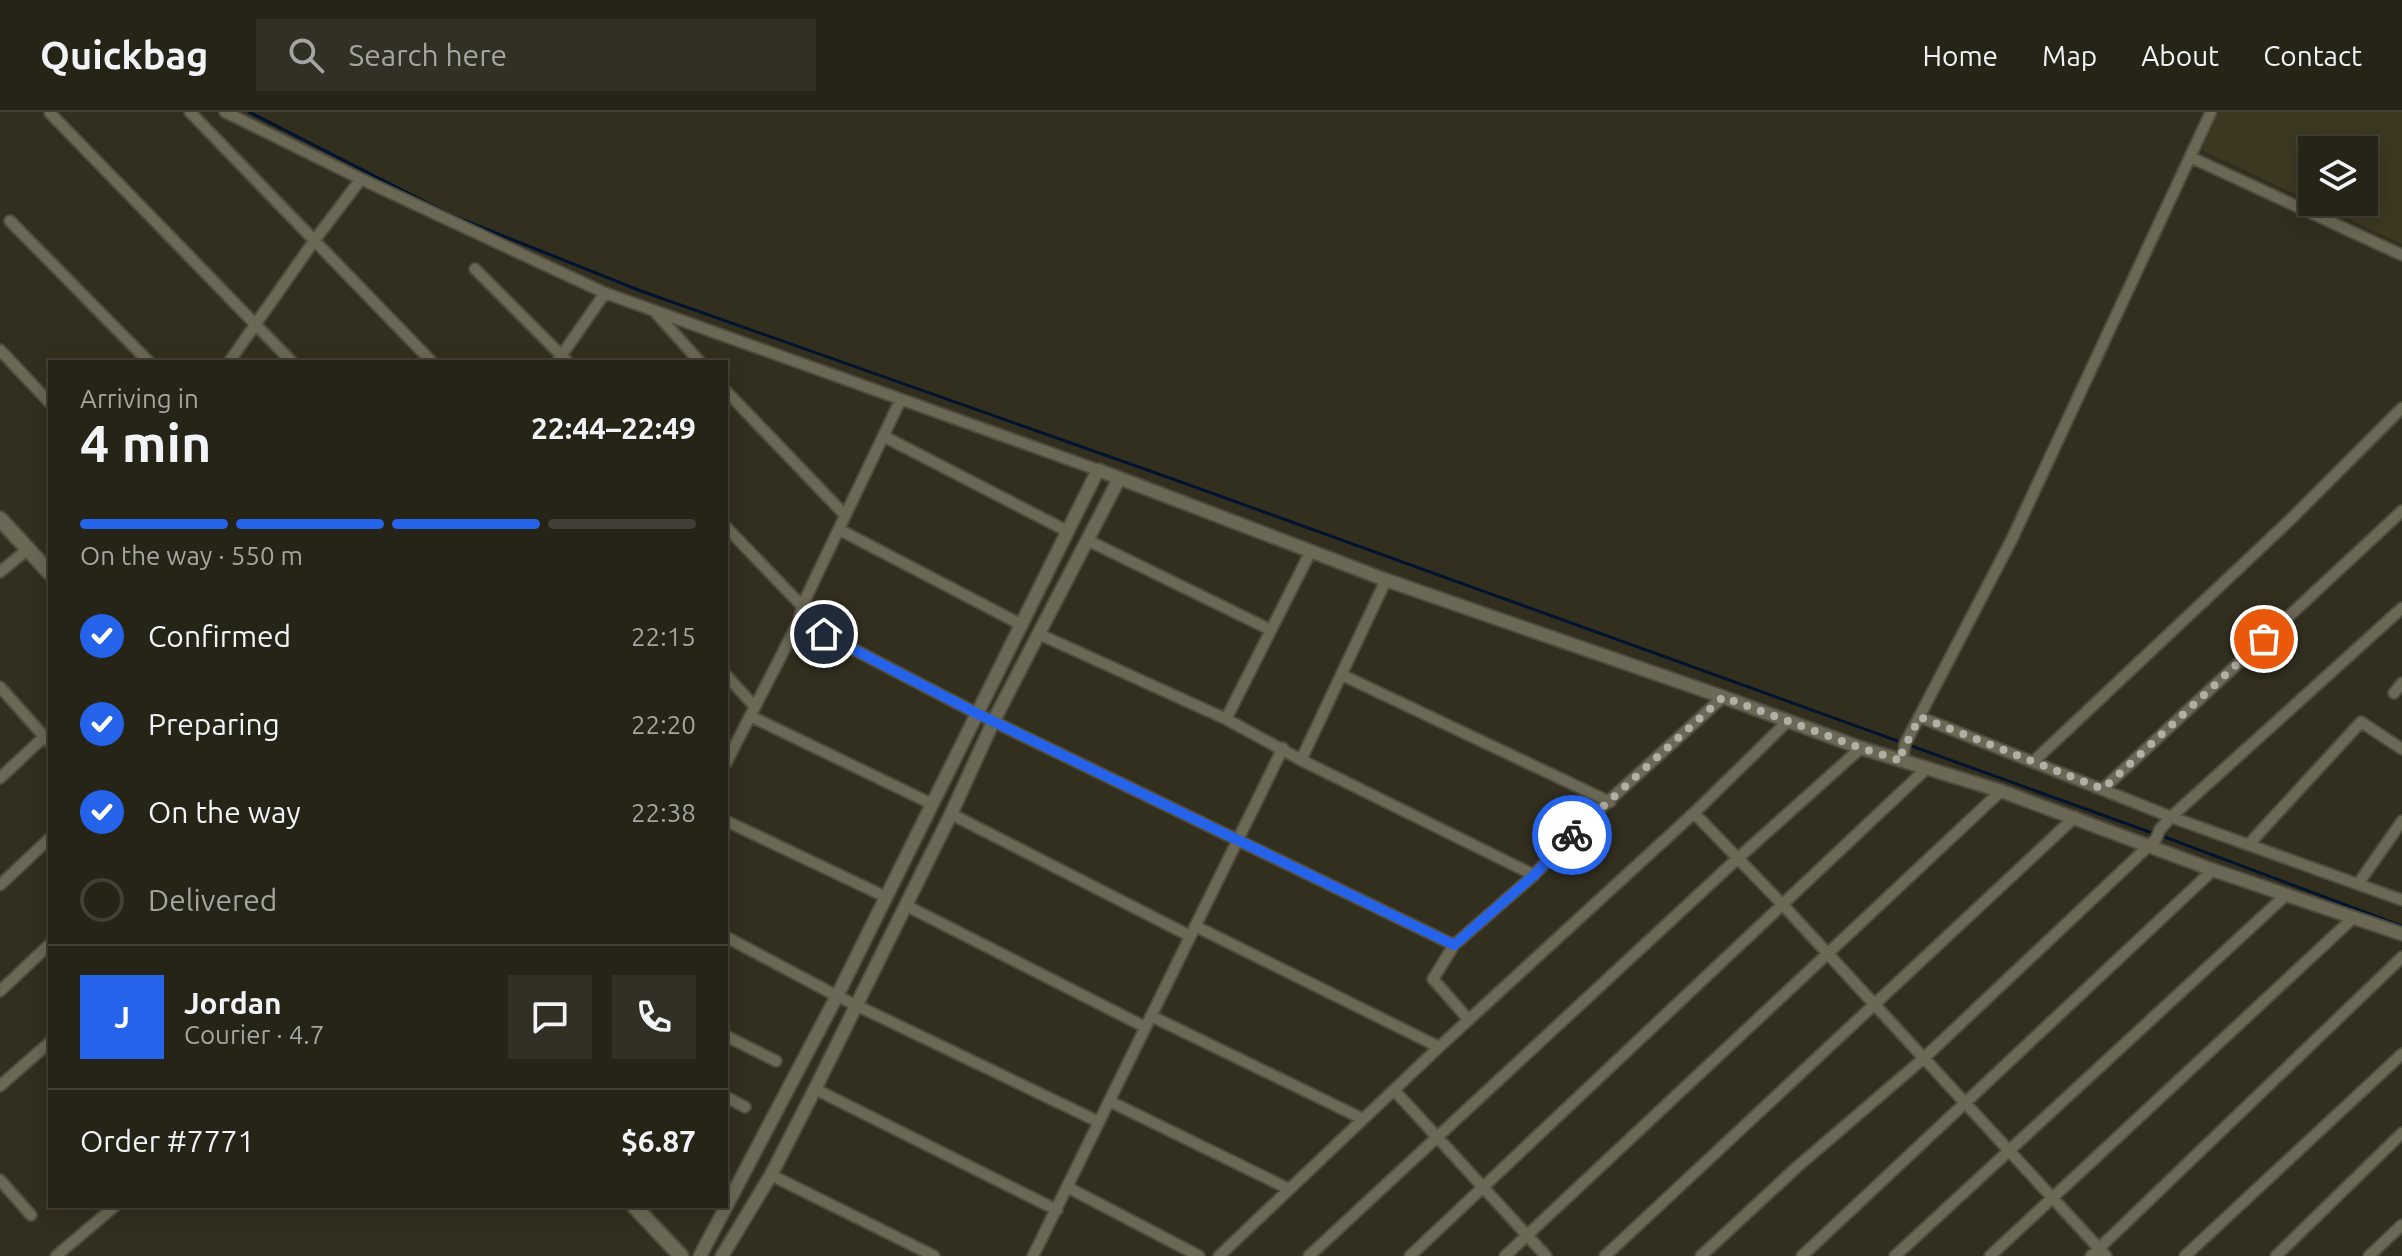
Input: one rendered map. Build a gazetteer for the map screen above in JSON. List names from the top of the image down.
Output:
{
  "page": {
    "header": "Quickbag",
    "search": "Search here",
    "nav": [
      "Home",
      "Map",
      "About",
      "Contact"
    ],
    "heading": ["4 min", "Arriving in", "22:44–22:49"],
    "panel": [
      "Jordan",
      "Courier · 4.7",
      "Order #7771",
      "$6.87"
    ],
    "bar": "On the way · 550 m",
    "list": [
      ["Confirmed", "22:15"],
      ["Preparing", "22:20"],
      ["On the way", "22:38"],
      "Delivered"
    ],
    "round": "J"
  }
}
